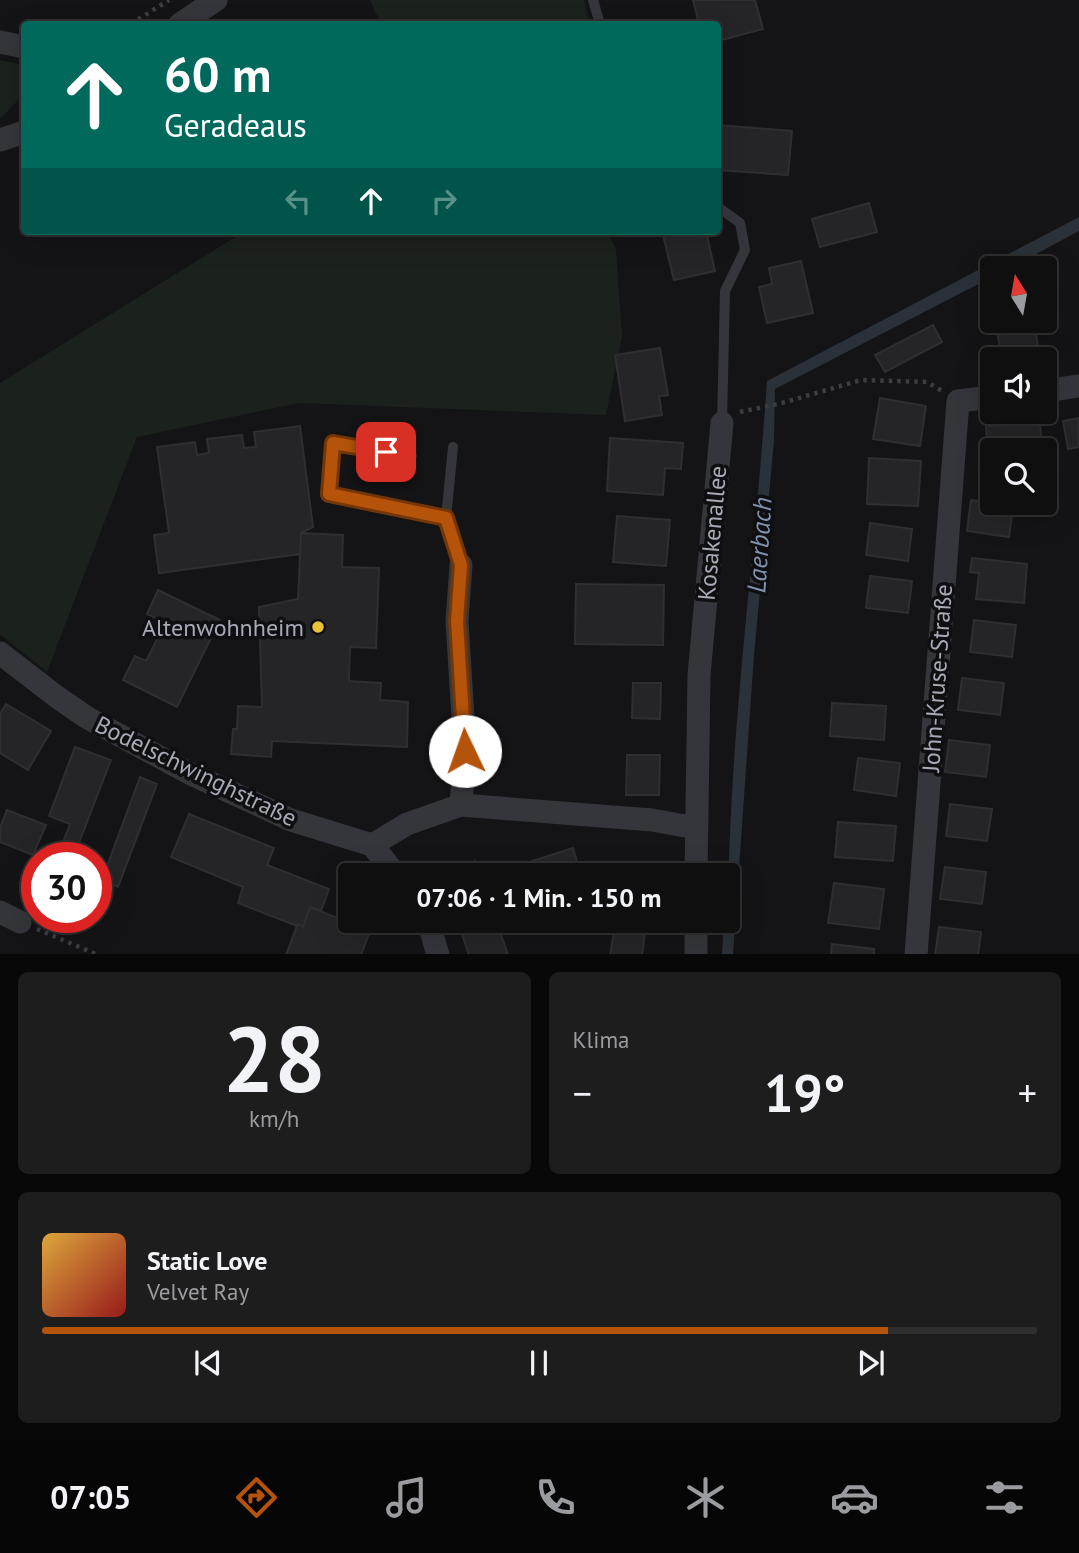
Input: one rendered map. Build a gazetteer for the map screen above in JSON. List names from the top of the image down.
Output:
{
  "streets": {
    "street": ["Kosakenallee", "John-Kruse-Straße", "Bodelschwinghstraße"]
  },
  "water": ["Laerbach"],
  "places": ["Altenwohnheim"],
  "north": "top",
  "page": {
    "turn": ["60 m", "Geradeaus"],
    "limit": "30",
    "trip": "07:06 · 1 Min. · 150 m",
    "tile": [
      ["28", "km/h"],
      "Klima"
    ],
    "heat": ["−", "19°", "+"],
    "song": ["Static Love", "Velvet Ray"],
    "tabs": "07:05"
  }
}
